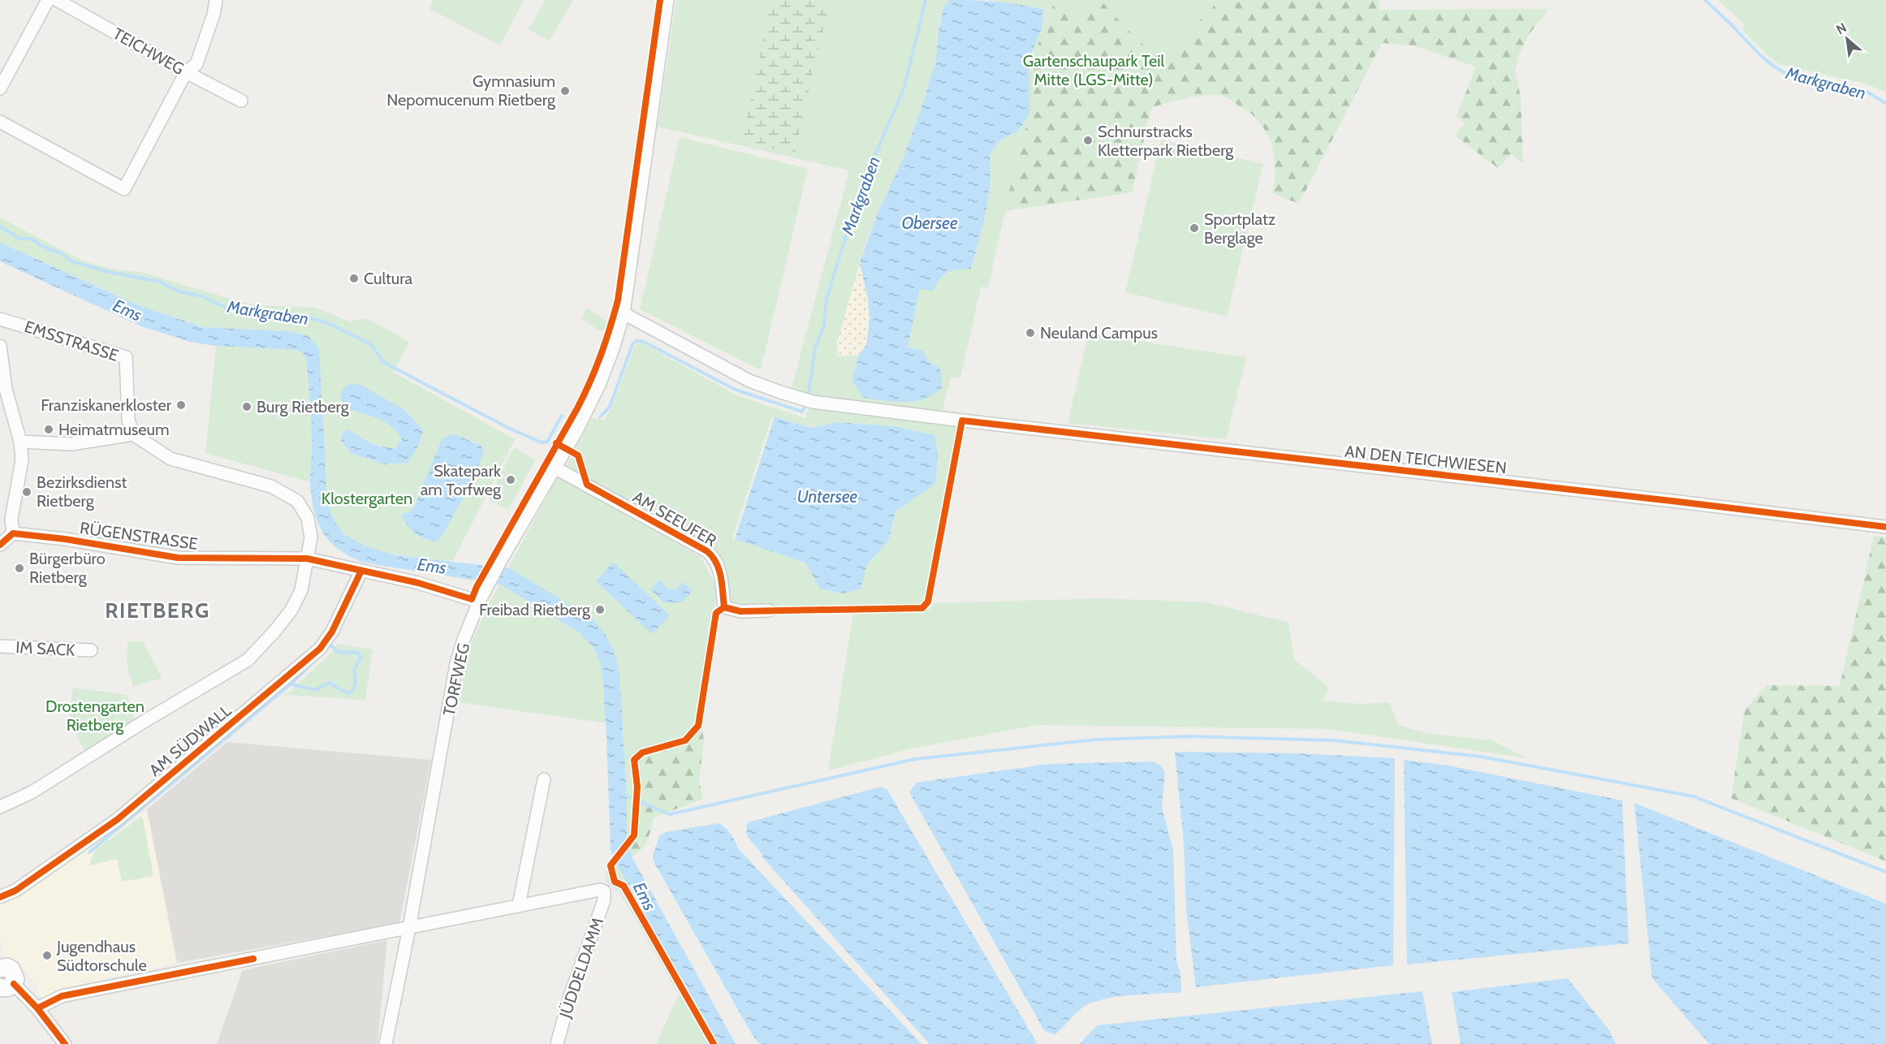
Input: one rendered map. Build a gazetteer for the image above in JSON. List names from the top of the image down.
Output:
{
  "streets": {
    "street": [
      "TEICHWEG",
      "EMSSTRASSE",
      "AN DEN TEICHWIESEN",
      "AM SEEUFER",
      "RÜGENSTRASSE",
      "IM SACK",
      "TORFWEG",
      "AM SÜDWALL",
      "JÜDDELDAMM"
    ]
  },
  "crossings": [
    ["AN DEN TEICHWIESEN", "TORFWEG"],
    ["AM SEEUFER", "TORFWEG"],
    ["RÜGENSTRASSE", "TORFWEG"],
    ["RÜGENSTRASSE", "AM SÜDWALL"]
  ],
  "districts": ["RIETBERG"],
  "water": [
    "Markgraben",
    "Obersee",
    "Ems",
    "Untersee"
  ],
  "parks": ["Gartenschaupark Teil Mitte (LGS-Mitte)", "Klostergarten", "Drostengarten Rietberg"],
  "places": [
    "Gymnasium Nepomucenum Rietberg",
    "Schnurstracks Kletterpark Rietberg",
    "Sportplatz Berglage",
    "Cultura",
    "Neuland Campus",
    "Franziskanerkloster",
    "Burg Rietberg",
    "Heimatmuseum",
    "Skatepark am Torfweg",
    "Bezirksdienst Rietberg",
    "Bürgerbüro Rietberg",
    "Freibad Rietberg",
    "Jugendhaus Südtorschule"
  ],
  "north": "top left"
}
